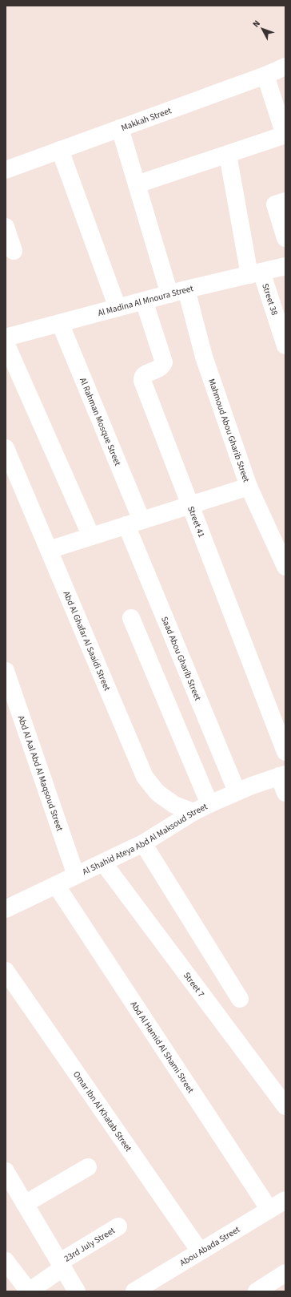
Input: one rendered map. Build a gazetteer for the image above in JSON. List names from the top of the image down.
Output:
{
  "streets": {
    "street": [
      "Makkah Street",
      "Street 38",
      "Al Madina Al Mnoura Street",
      "Al Rahman Mosque Street",
      "Mahmoud Abou Gharib Street",
      "Street 41",
      "Abd Al Ghafar Al Saaidi Street",
      "Saad Abou Gharib Street",
      "Abd Al Aal Abd Al Maqsoud Street",
      "Al Shahid Ateya Abd Al Maksoud Street",
      "Street 7",
      "Abd Al Hamid Al Shami Street",
      "Omar Ibn Al Khatab Street",
      "23rd July Street",
      "Abou Abada Street"
    ]
  },
  "crossings": [
    ["Street 38", "Al Madina Al Mnoura Street"],
    ["Al Madina Al Mnoura Street", "Al Rahman Mosque Street"],
    ["Al Madina Al Mnoura Street", "Mahmoud Abou Gharib Street"],
    ["Al Madina Al Mnoura Street", "Street 41"],
    ["Al Rahman Mosque Street", "Saad Abou Gharib Street"],
    ["Abd Al Ghafar Al Saaidi Street", "Al Shahid Ateya Abd Al Maksoud Street"],
    ["Saad Abou Gharib Street", "Al Shahid Ateya Abd Al Maksoud Street"],
    ["Abd Al Aal Abd Al Maqsoud Street", "Al Shahid Ateya Abd Al Maksoud Street"],
    ["Al Shahid Ateya Abd Al Maksoud Street", "Street 7"],
    ["Al Shahid Ateya Abd Al Maksoud Street", "Abd Al Hamid Al Shami Street"],
    ["Abd Al Hamid Al Shami Street", "Abou Abada Street"],
    ["Omar Ibn Al Khatab Street", "Abou Abada Street"]
  ],
  "north": "top left"
}
